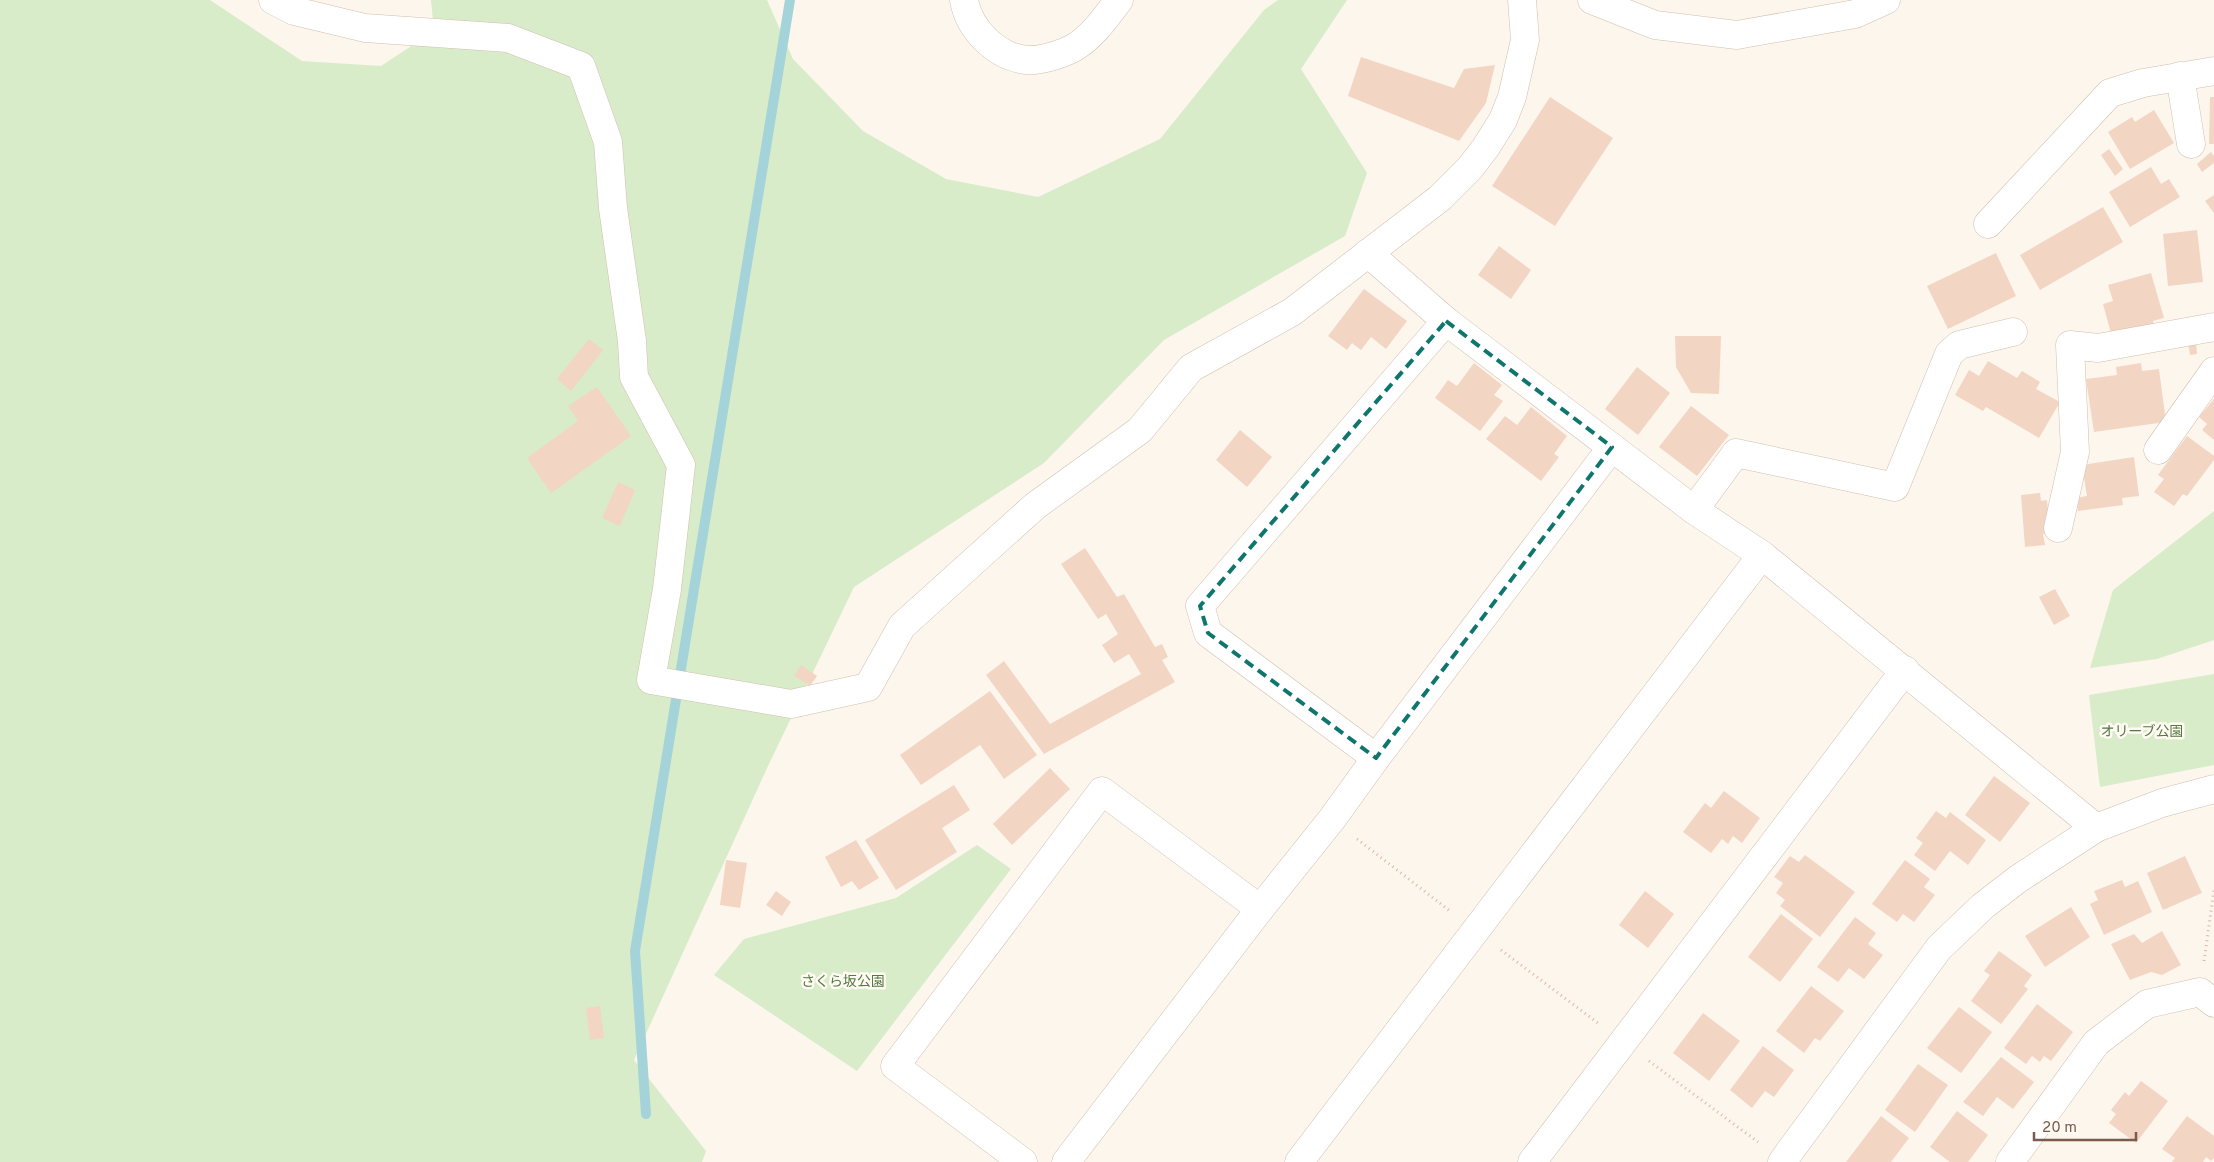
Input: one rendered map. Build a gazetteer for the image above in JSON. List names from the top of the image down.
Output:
{
  "parks": ["オリーブ公園", "さくら坂公園"],
  "scale_bar": "20 m"
}
